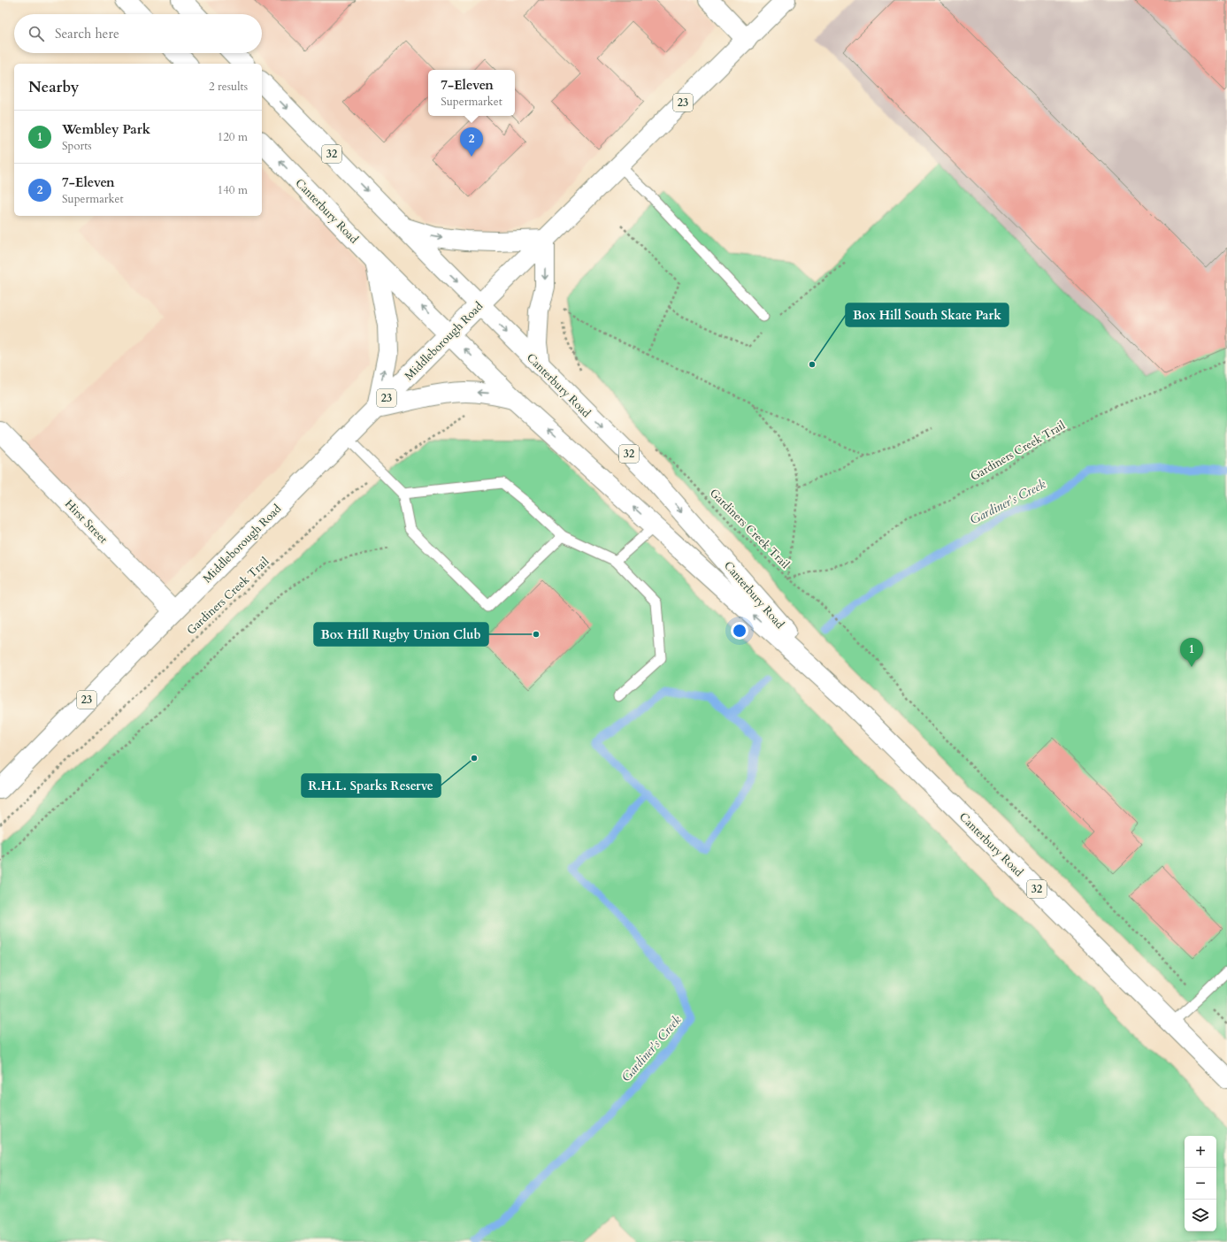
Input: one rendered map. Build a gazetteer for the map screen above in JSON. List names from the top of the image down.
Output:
{
  "streets": {
    "main road": [
      "23",
      "32",
      "Canterbury Road",
      "Middleborough Road",
      "Hirst Street"
    ],
    "path": ["Gardiners Creek Trail"]
  },
  "crossings": [
    ["Canterbury Road", "Middleborough Road"],
    ["Middleborough Road", "Hirst Street"]
  ],
  "water": ["Gardiner's Creek"],
  "places": ["Box Hill South Skate Park", "Box Hill Rugby Union Club", "R.H.L. Sparks Reserve"],
  "page": {
    "search": "Search here",
    "heading": ["Nearby", "2 results"],
    "popup": ["7-Eleven", "Supermarket"],
    "list": [
      {
        "mark": "1",
        "name": "Wembley Park",
        "note": "Sports",
        "value": "120 m"
      },
      {
        "mark": "2",
        "name": "7-Eleven",
        "note": "Supermarket",
        "value": "140 m"
      }
    ],
    "pins": ["2", "1"],
    "map_buttons": ["+", "−"]
  }
}
